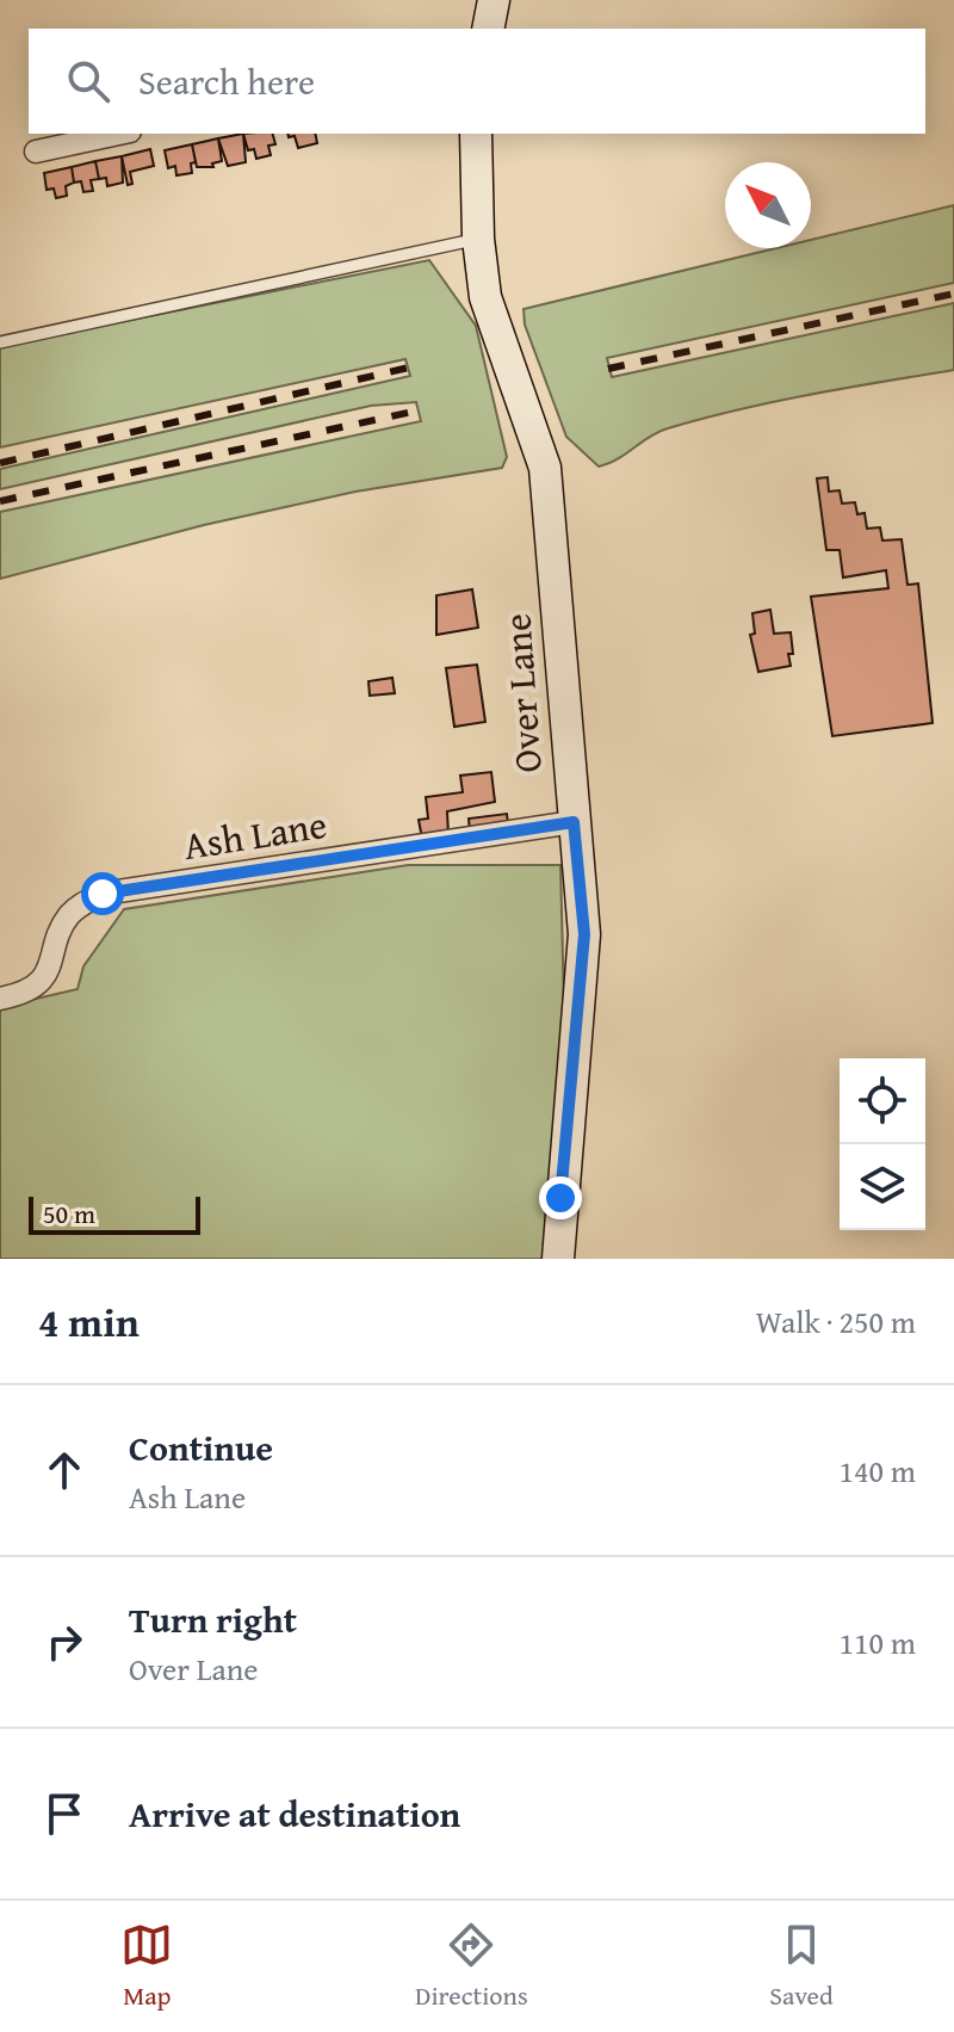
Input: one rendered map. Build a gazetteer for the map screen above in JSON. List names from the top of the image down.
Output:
{
  "streets": {
    "street": ["Over Lane", "Ash Lane"]
  },
  "crossings": [
    ["Over Lane", "Ash Lane"]
  ],
  "scale_bar": "50 m",
  "north": "top left",
  "page": {
    "search": "Search here",
    "scale": "50 m",
    "heading": ["4 min", "Walk · 250 m"],
    "list": [
      ["Continue", "Ash Lane", "140 m"],
      ["Turn right", "Over Lane", "110 m"],
      "Arrive at destination"
    ],
    "nav": ["Map", "Directions", "Saved"]
  }
}
